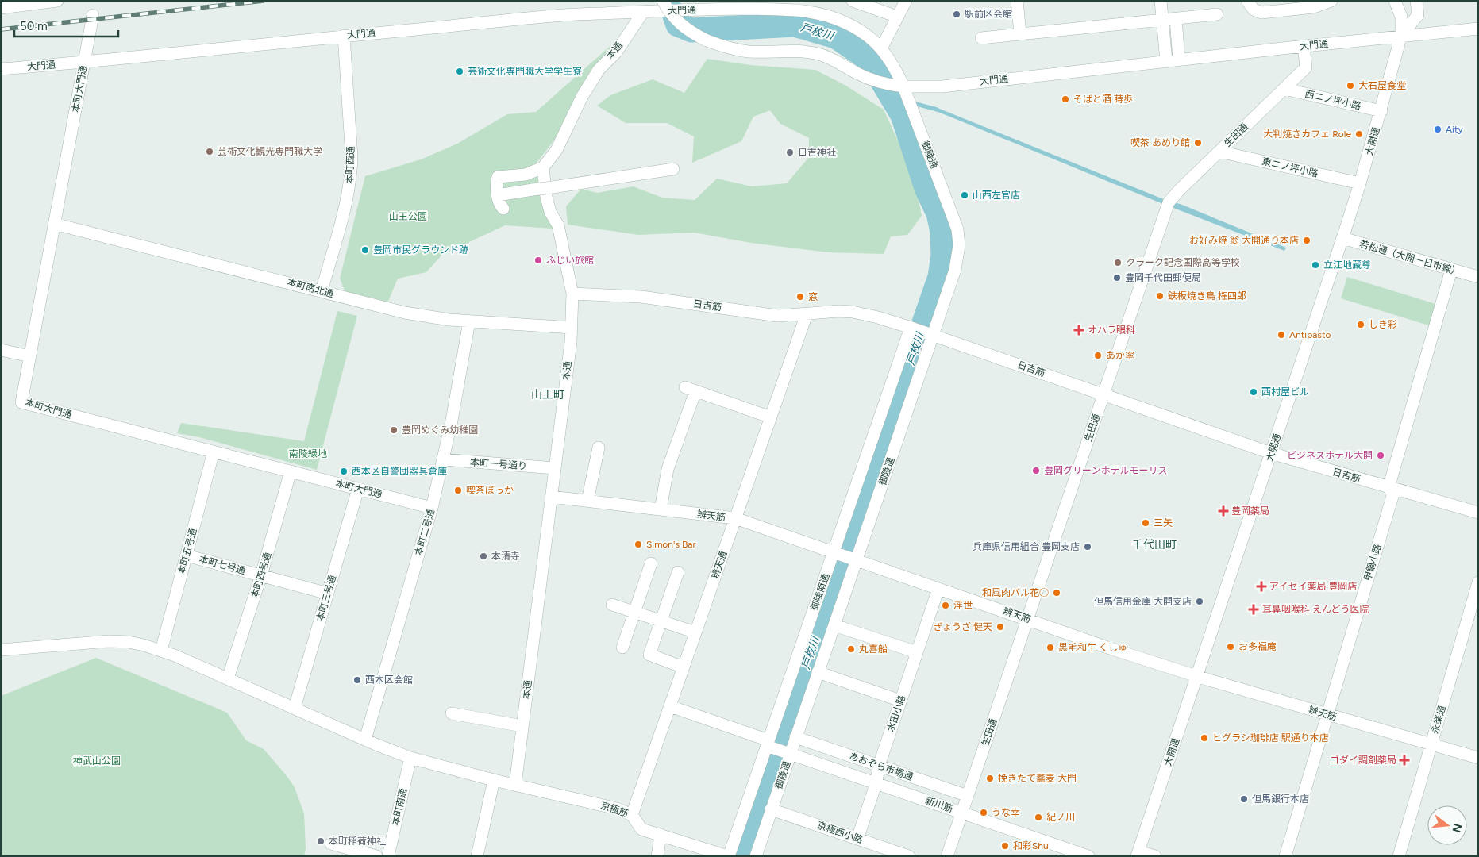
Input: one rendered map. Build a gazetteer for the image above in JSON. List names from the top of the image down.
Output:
{
  "streets": {
    "street": [
      "大門通",
      "本通",
      "本町大門通",
      "西ニノ坪小路",
      "生田通",
      "大開通",
      "御陵通",
      "本町西通",
      "東ニノ坪小路",
      "若松通（大開一日市線）",
      "本町南北通",
      "日吉筋",
      "本町一号通り",
      "辨天筋",
      "本町二号通",
      "本町五号通",
      "甲鍋小路",
      "本町七号通",
      "辨天通",
      "本町四号通",
      "御陵南通",
      "本町三号通",
      "水田小路",
      "永楽通",
      "あおぞら市場通",
      "新川筋",
      "本町南通",
      "京極筋",
      "京極西小路"
    ]
  },
  "crossings": [
    ["大門通", "本通"],
    ["大門通", "本町大門通"],
    ["大門通", "生田通"],
    ["大門通", "大開通"],
    ["大門通", "御陵通"],
    ["大門通", "本町西通"],
    ["本通", "本町南北通"],
    ["本通", "日吉筋"],
    ["本通", "本町一号通り"],
    ["本通", "辨天筋"],
    ["本通", "京極筋"],
    ["本町大門通", "本町南北通"],
    ["本町大門通", "本町二号通"],
    ["本町大門通", "本町五号通"],
    ["本町大門通", "本町四号通"],
    ["本町大門通", "本町三号通"],
    ["西ニノ坪小路", "生田通"],
    ["西ニノ坪小路", "大開通"],
    ["生田通", "東ニノ坪小路"],
    ["生田通", "日吉筋"],
    ["生田通", "辨天筋"],
    ["生田通", "あおぞら市場通"],
    ["生田通", "新川筋"],
    ["大開通", "東ニノ坪小路"],
    ["大開通", "若松通（大開一日市線）"],
    ["大開通", "日吉筋"],
    ["大開通", "辨天筋"],
    ["御陵通", "日吉筋"],
    ["御陵通", "辨天筋"],
    ["御陵通", "あおぞら市場通"],
    ["御陵通", "新川筋"],
    ["御陵通", "京極西小路"],
    ["本町西通", "本町南北通"],
    ["若松通（大開一日市線）", "甲鍋小路"],
    ["本町南北通", "本町二号通"],
    ["日吉筋", "甲鍋小路"],
    ["日吉筋", "辨天通"],
    ["日吉筋", "御陵南通"],
    ["本町一号通り", "本町二号通"],
    ["辨天筋", "甲鍋小路"],
    ["辨天筋", "辨天通"],
    ["辨天筋", "御陵南通"],
    ["辨天筋", "水田小路"],
    ["辨天筋", "永楽通"],
    ["本町二号通", "京極筋"],
    ["本町五号通", "本町七号通"],
    ["本町五号通", "京極筋"],
    ["本町七号通", "本町四号通"],
    ["本町七号通", "本町三号通"],
    ["辨天通", "新川筋"],
    ["辨天通", "京極筋"],
    ["本町四号通", "京極筋"],
    ["御陵南通", "新川筋"],
    ["御陵南通", "京極筋"],
    ["本町三号通", "京極筋"],
    ["水田小路", "あおぞら市場通"],
    ["水田小路", "新川筋"],
    ["水田小路", "京極西小路"],
    ["本町南通", "京極筋"]
  ],
  "districts": ["山王町", "千代田町"],
  "water": ["戸枚川"],
  "parks": ["山王公園", "南陵緑地", "神武山公園"],
  "places": {
    "other": [
      "駅前区会館",
      "芸術文化専門職大学学生寮",
      "大石屋食堂",
      "そばと酒 蒔歩",
      "Aity",
      "大判焼きカフェ Role",
      "喫茶 あめり館",
      "芸術文化観光専門職大学",
      "日吉神社",
      "山西左官店",
      "お好み焼 翁 大開通り本店",
      "豊岡市民グラウンド跡",
      "ふじい旅館",
      "クラーク記念国際高等学校",
      "立江地蔵尊",
      "豊岡千代田郵便局",
      "鉄板焼き鳥 権四郎",
      "窓",
      "しき彩",
      "Antipasto",
      "あか寧",
      "西村屋ビル",
      "豊岡めぐみ幼稚園",
      "ビジネスホテル大開",
      "豊岡グリーンホテルモーリス",
      "西本区自警団器具倉庫",
      "喫茶ぼっか",
      "三矢",
      "Simon's Bar",
      "兵庫県信用組合 豊岡支店",
      "本清寺",
      "和風肉バル花○",
      "但馬信用金庫 大開支店",
      "浮世",
      "ぎょうざ 健天",
      "お多福庵",
      "黒毛和牛 くしゅ",
      "丸喜船",
      "西本区会館",
      "ヒグラシ珈琲店 駅通り本店",
      "挽きたて蕎麦 大門",
      "但馬銀行本店",
      "うな幸",
      "紀ノ川",
      "本町稲荷神社",
      "和彩Shu"
    ],
    "health": [
      "オハラ眼科",
      "豊岡薬局",
      "アイセイ薬局 豊岡店",
      "耳鼻咽喉科 えんどう医院",
      "ゴダイ調剤薬局"
    ]
  },
  "scale_bar": "50 m",
  "north": "right"
}
